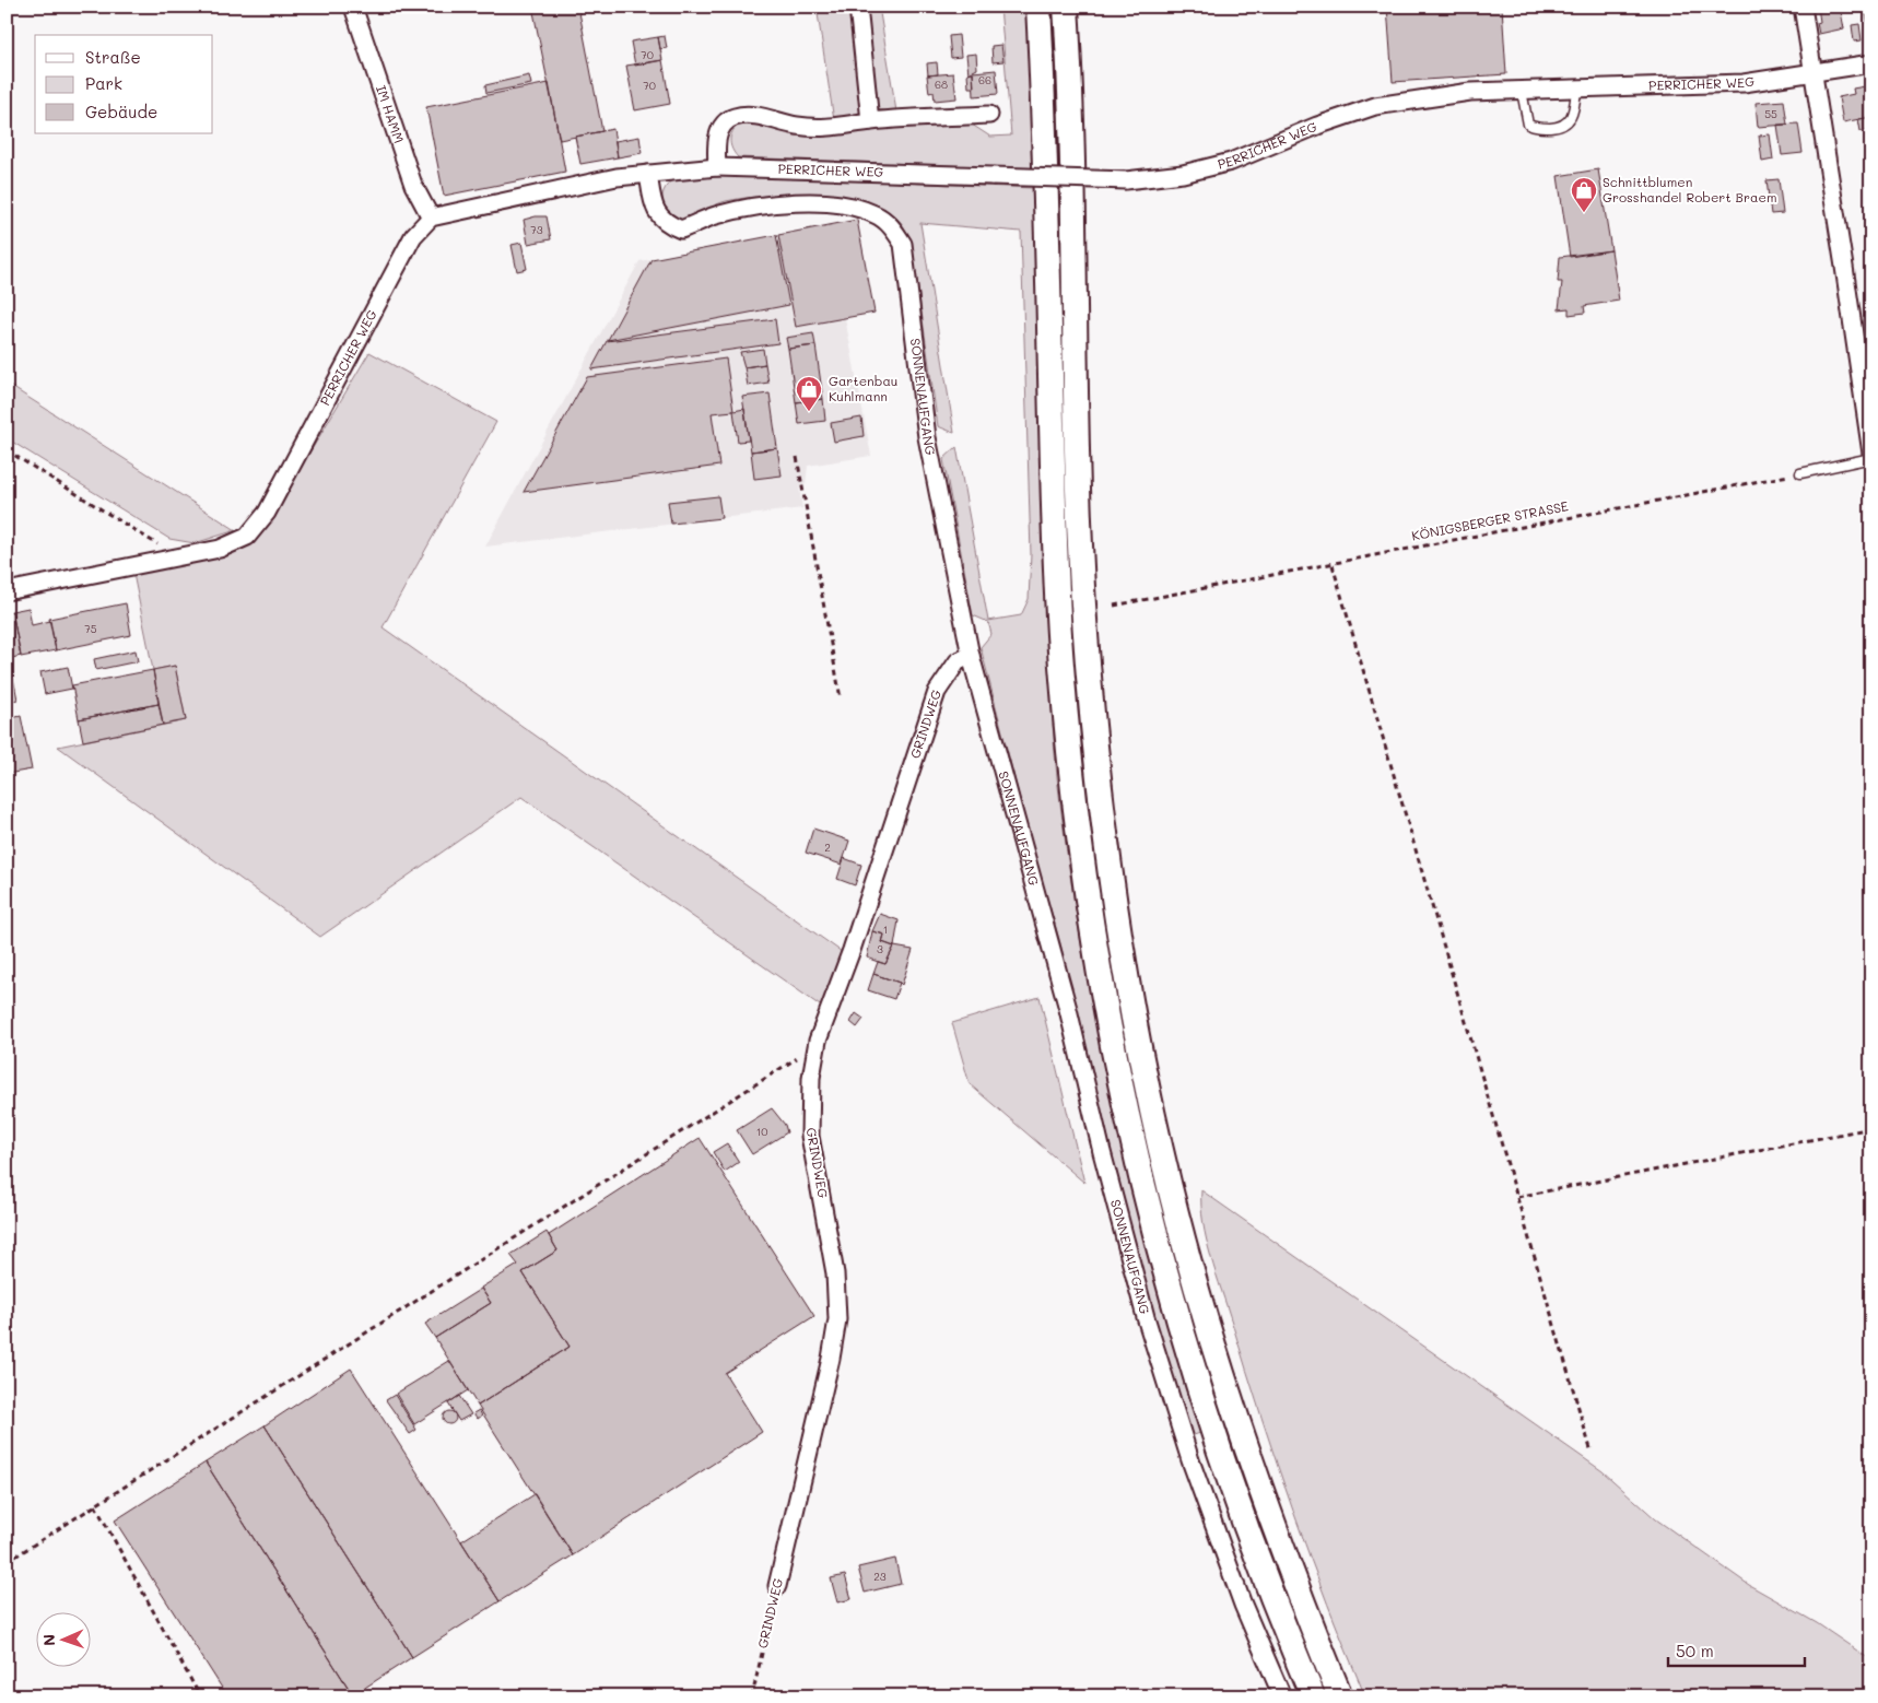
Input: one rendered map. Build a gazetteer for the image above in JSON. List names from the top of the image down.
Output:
{
  "streets": {
    "street": [
      "PERRICHER WEG",
      "IM HAMM",
      "SONNENAUFGANG",
      "GRINDWEG"
    ],
    "path": ["KÖNIGSBERGER STRASSE"]
  },
  "crossings": [
    ["PERRICHER WEG", "IM HAMM"],
    ["PERRICHER WEG", "SONNENAUFGANG"],
    ["SONNENAUFGANG", "GRINDWEG"]
  ],
  "places": {
    "shop": ["Schnittblumen Grosshandel Robert Braem", "Gartenbau Kuhlmann"]
  },
  "house_numbers": [
    "70",
    "66",
    "68",
    "70",
    "55",
    "73",
    "75",
    "2",
    "1",
    "3",
    "10",
    "23"
  ],
  "legend": ["Straße", "Park", "Gebäude"],
  "scale_bar": "50 m",
  "north": "left"
}
